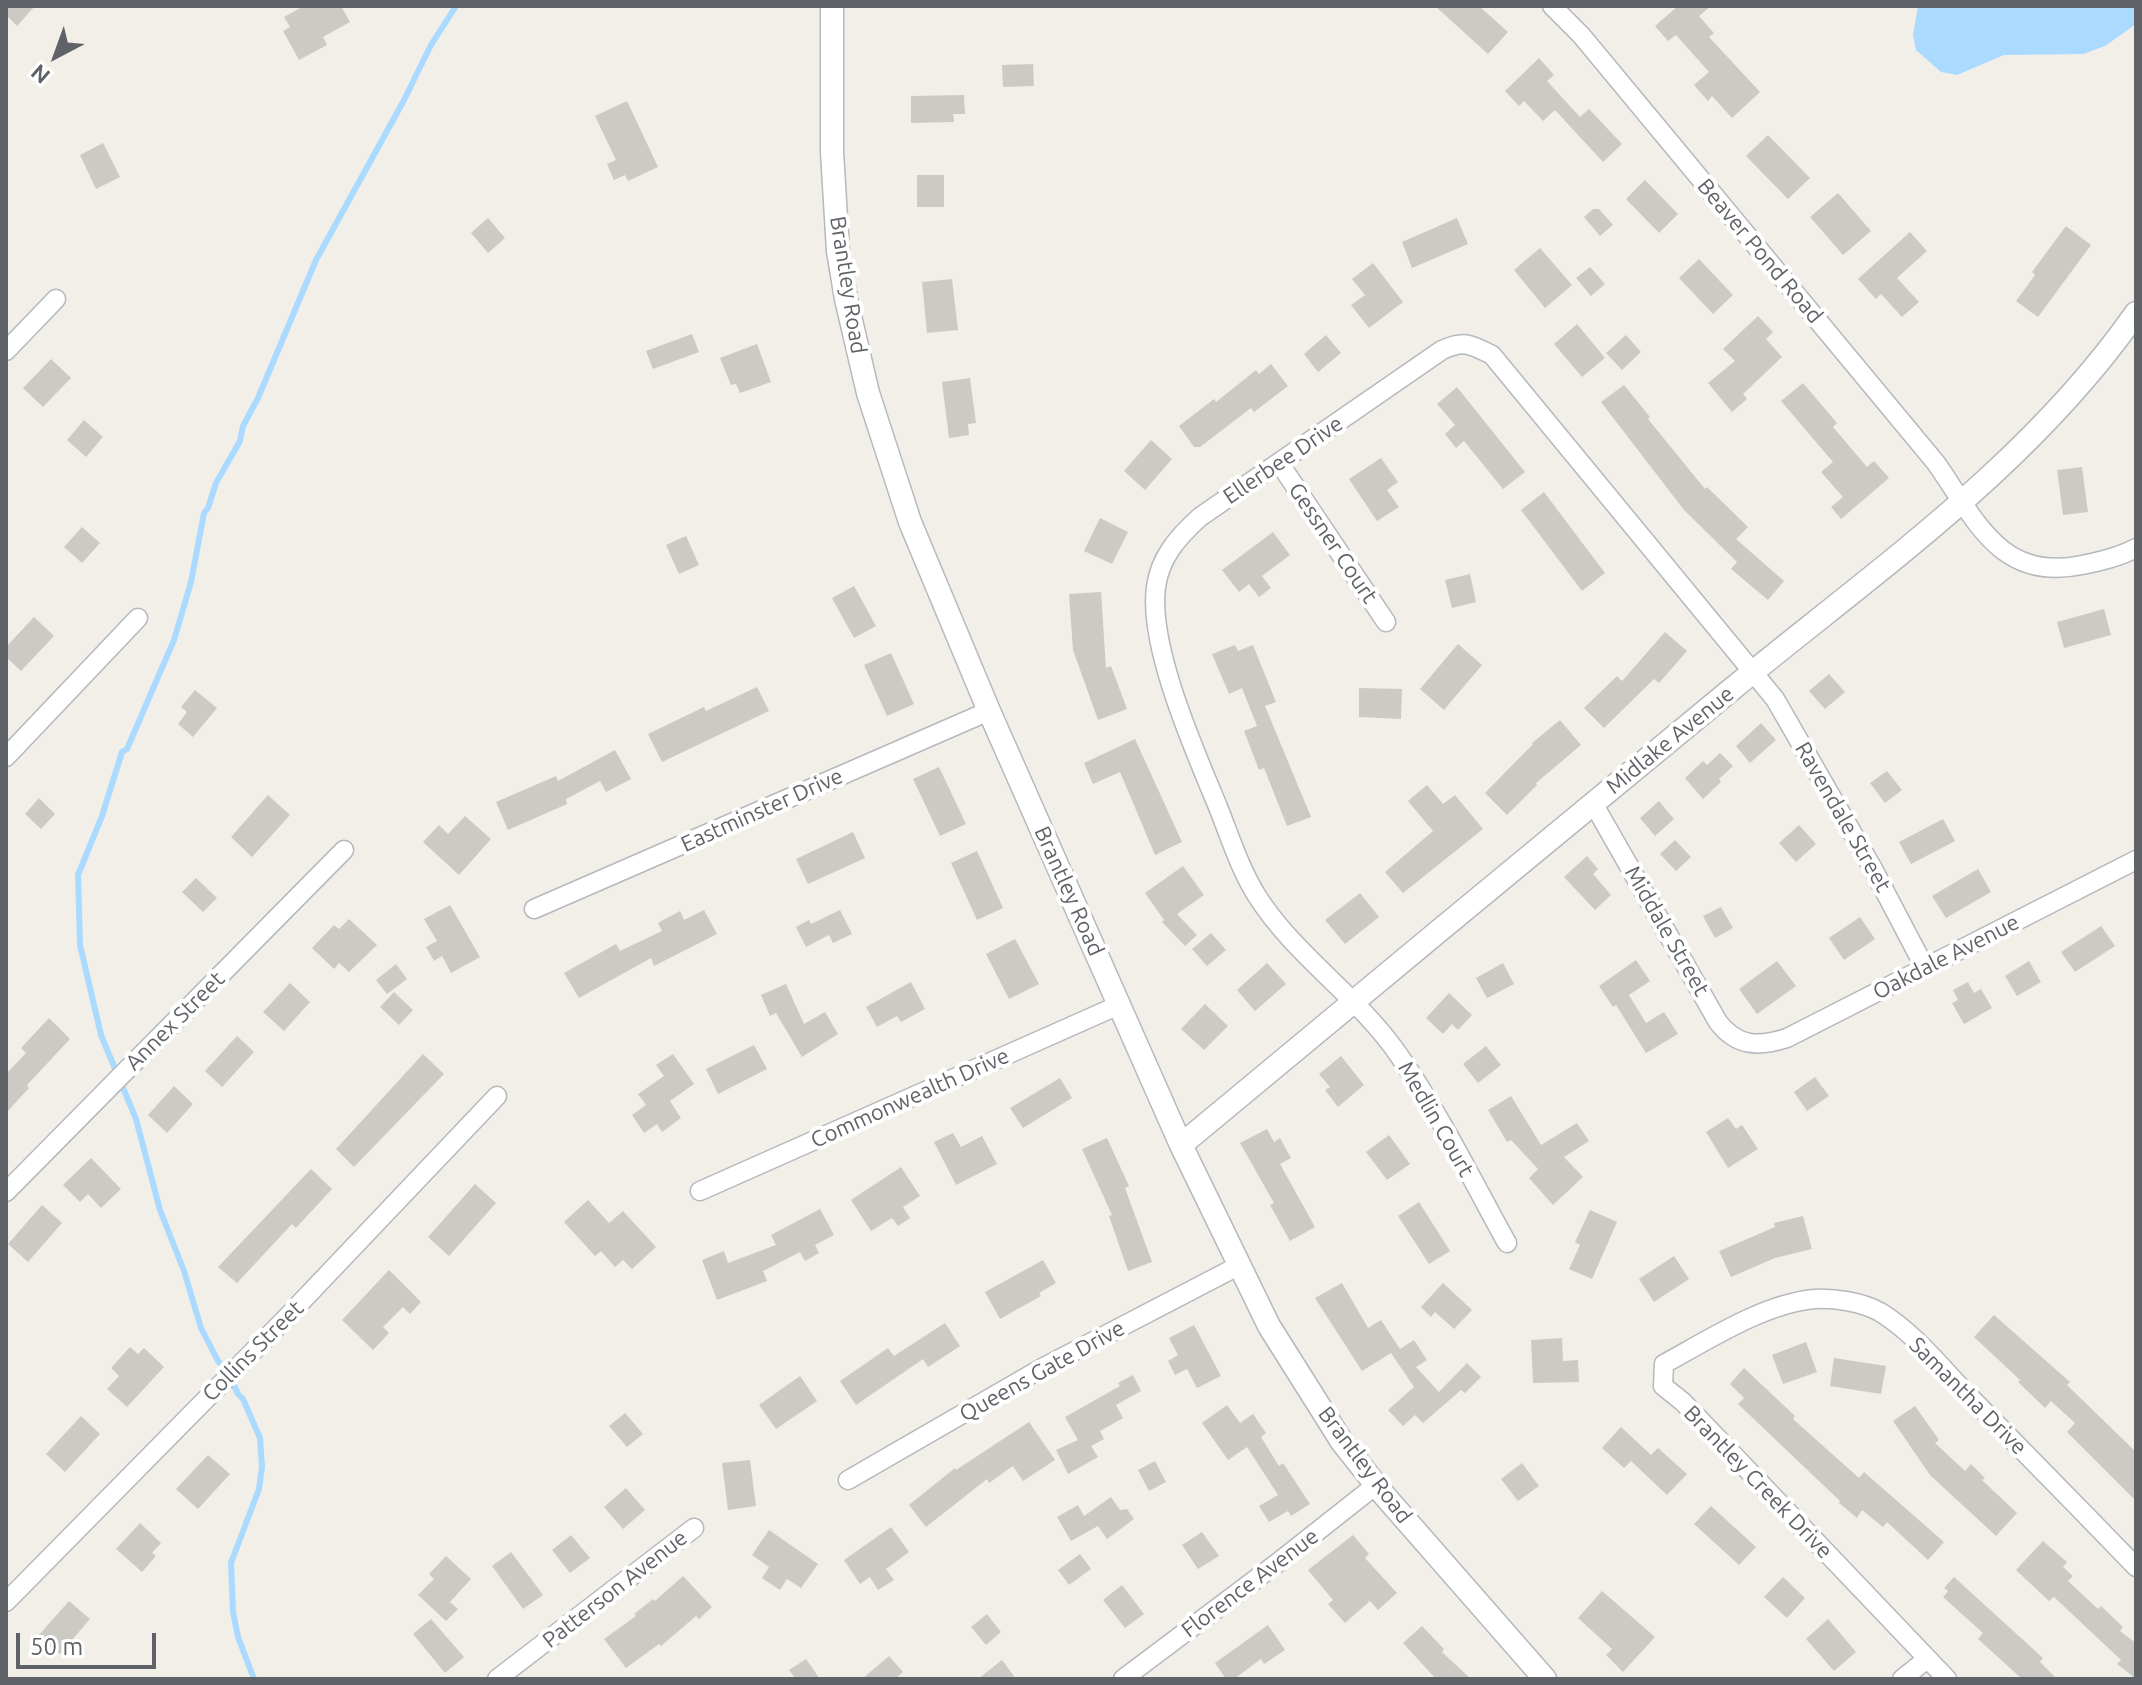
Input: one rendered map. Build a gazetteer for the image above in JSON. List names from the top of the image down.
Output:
{
  "streets": {
    "street": [
      "Beaver Pond Road",
      "Brantley Road",
      "Ellerbee Drive",
      "Gessner Court",
      "Midlake Avenue",
      "Eastminster Drive",
      "Ravendale Street",
      "Middale Street",
      "Oakdale Avenue",
      "Annex Street",
      "Commonwealth Drive",
      "Medlin Court",
      "Collins Street",
      "Queens Gate Drive",
      "Samantha Drive",
      "Brantley Creek Drive",
      "Florence Avenue",
      "Patterson Avenue"
    ]
  },
  "crossings": [
    ["Beaver Pond Road", "Midlake Avenue"],
    ["Brantley Road", "Midlake Avenue"],
    ["Brantley Road", "Eastminster Drive"],
    ["Brantley Road", "Commonwealth Drive"],
    ["Brantley Road", "Queens Gate Drive"],
    ["Brantley Road", "Florence Avenue"],
    ["Ellerbee Drive", "Gessner Court"],
    ["Ellerbee Drive", "Midlake Avenue"],
    ["Ellerbee Drive", "Ravendale Street"],
    ["Ellerbee Drive", "Medlin Court"],
    ["Midlake Avenue", "Ravendale Street"],
    ["Midlake Avenue", "Middale Street"],
    ["Midlake Avenue", "Medlin Court"],
    ["Ravendale Street", "Oakdale Avenue"],
    ["Middale Street", "Oakdale Avenue"],
    ["Samantha Drive", "Brantley Creek Drive"]
  ],
  "scale_bar": "50 m",
  "north": "bottom left"
}
